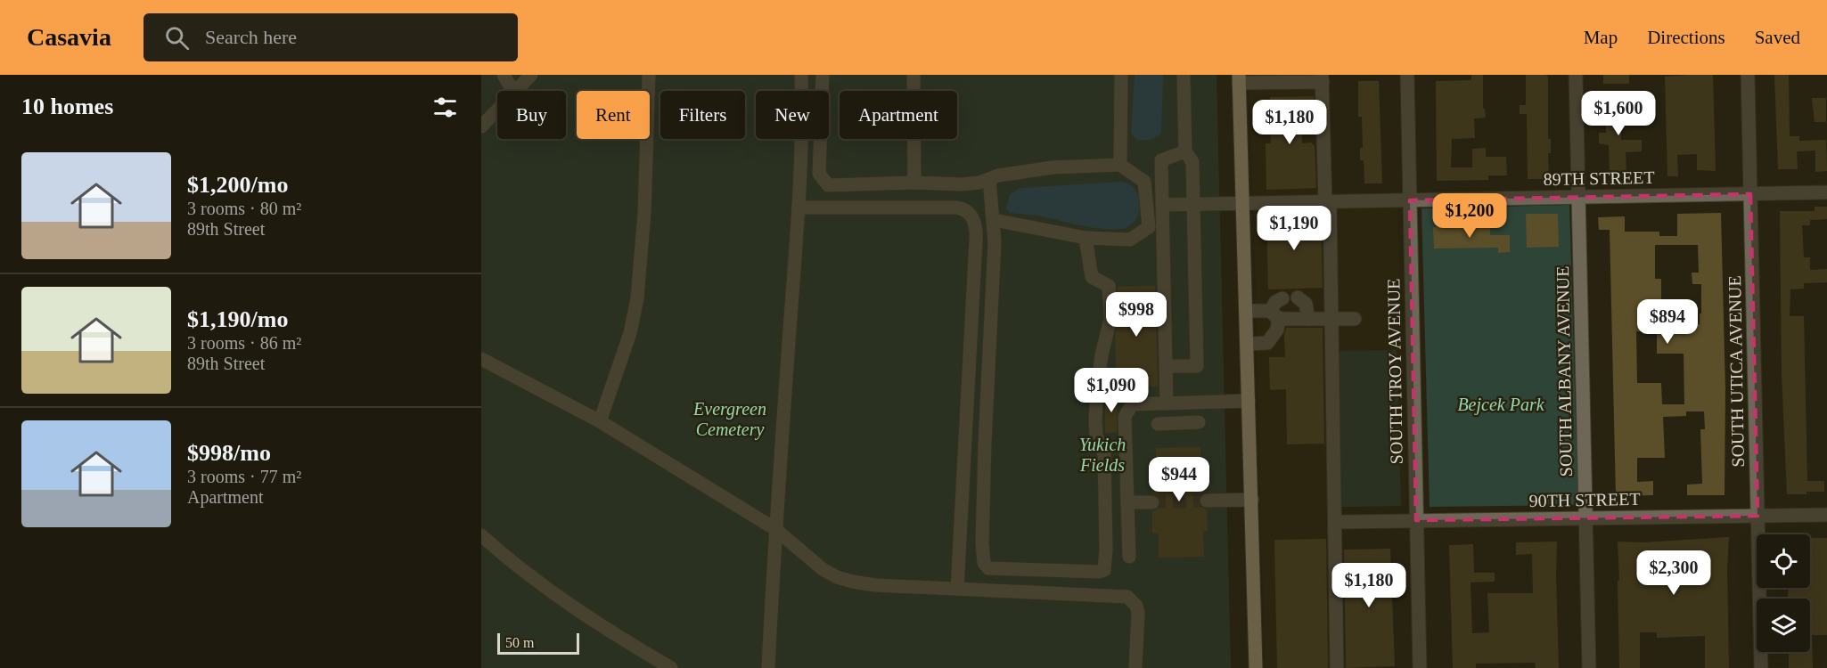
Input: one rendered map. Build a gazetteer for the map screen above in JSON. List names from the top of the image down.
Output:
{
  "streets": {
    "street": [
      "89TH STREET",
      "SOUTH TROY AVENUE",
      "SOUTH ALBANY AVENUE",
      "SOUTH UTICA AVENUE",
      "90TH STREET"
    ]
  },
  "crossings": [
    ["89TH STREET", "SOUTH TROY AVENUE"],
    ["89TH STREET", "SOUTH ALBANY AVENUE"],
    ["89TH STREET", "SOUTH UTICA AVENUE"],
    ["SOUTH TROY AVENUE", "90TH STREET"],
    ["SOUTH ALBANY AVENUE", "90TH STREET"],
    ["SOUTH UTICA AVENUE", "90TH STREET"]
  ],
  "parks": ["Bejcek Park", "Evergreen Cemetery", "Yukich Fields"],
  "scale_bar": "50 m",
  "page": {
    "header": "Casavia",
    "search": "Search here",
    "nav": ["Map", "Directions", "Saved"],
    "heading": "10 homes",
    "price": [
      "$1,600",
      "$1,180",
      "$1,200",
      "$1,190",
      "$998",
      "$894",
      "$1,090",
      "$944",
      "$2,300",
      "$1,180"
    ],
    "chip": [
      "Buy",
      "Rent",
      "Filters",
      "New",
      "Apartment"
    ],
    "list": [
      {
        "name": "$1,200/mo",
        "note": "3 rooms · 80 m² · 89th Street"
      },
      {
        "name": "$1,190/mo",
        "note": "3 rooms · 86 m² · 89th Street"
      },
      {
        "name": "$998/mo",
        "note": "3 rooms · 77 m² · Apartment"
      }
    ],
    "scale": "50 m"
  }
}
